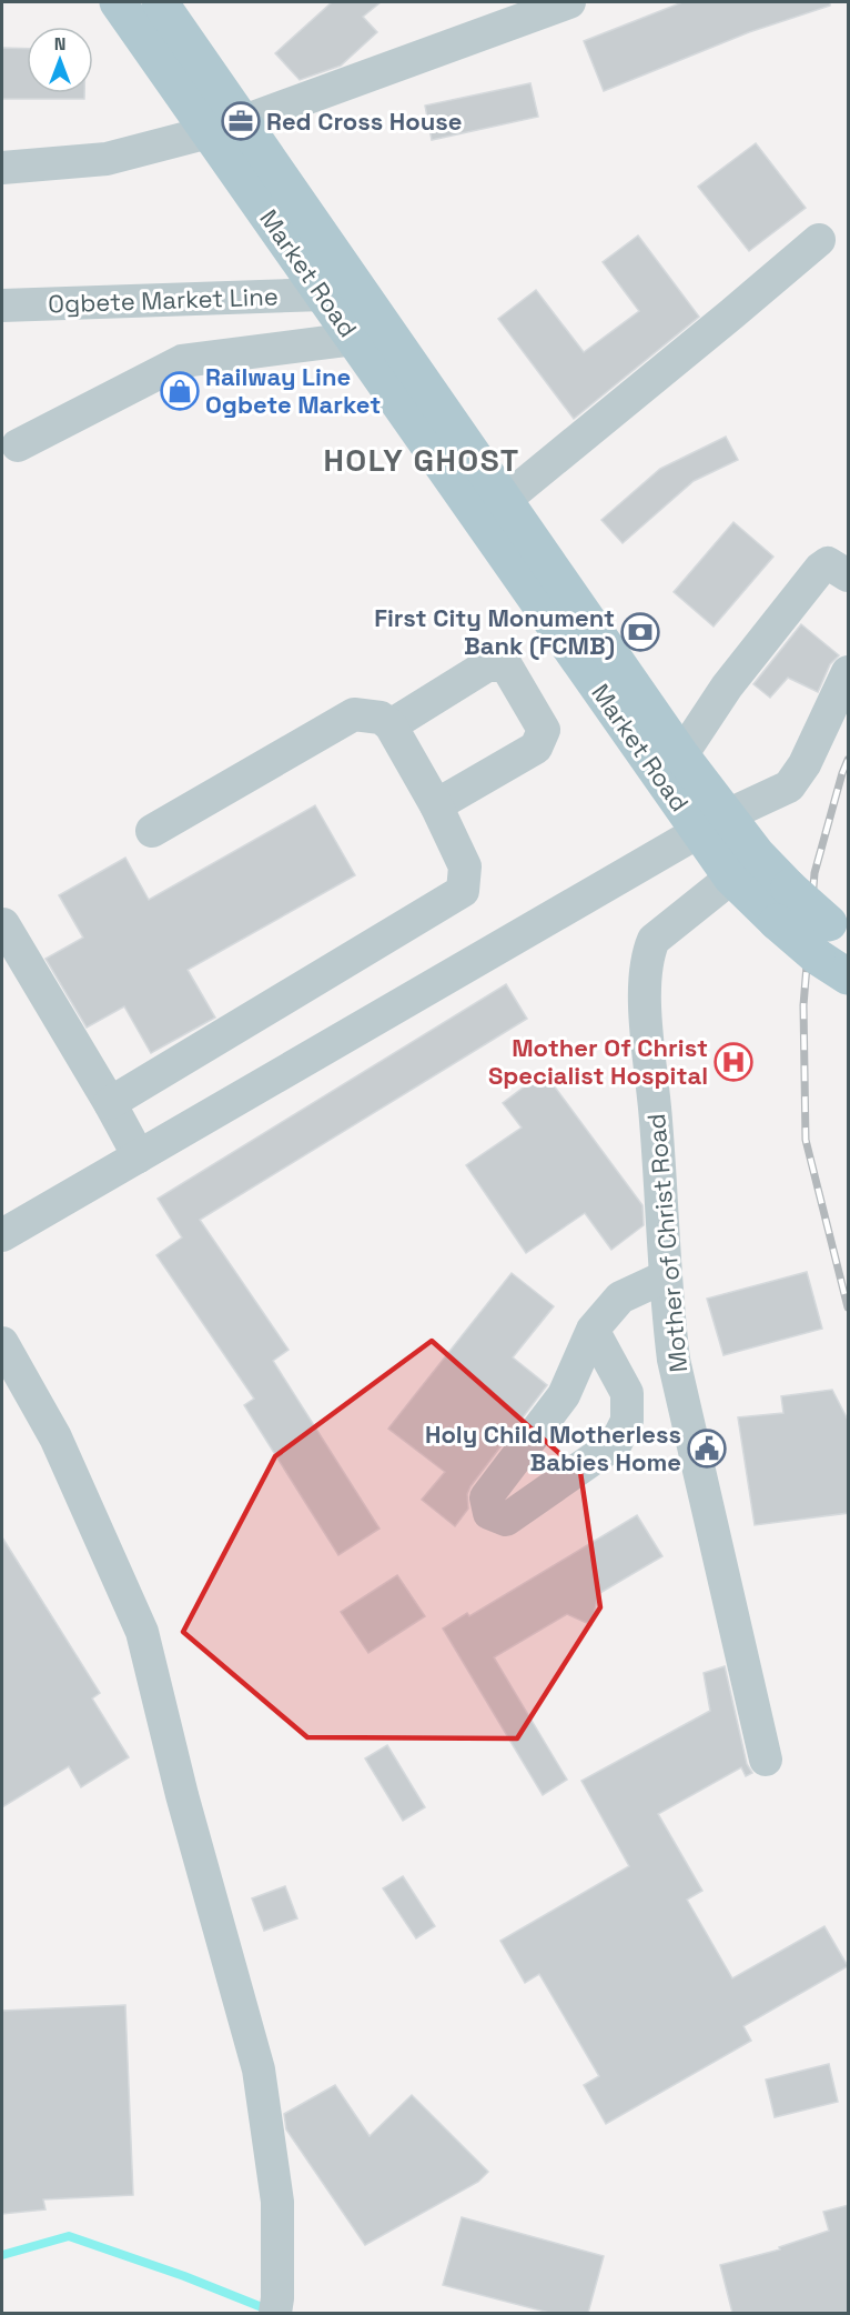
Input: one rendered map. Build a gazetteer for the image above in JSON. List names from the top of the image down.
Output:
{
  "streets": {
    "main road": ["Market Road"],
    "street": ["Ogbete Market Line", "Mother of Christ Road"]
  },
  "crossings": [
    ["Market Road", "Ogbete Market Line"],
    ["Market Road", "Mother of Christ Road"]
  ],
  "districts": ["HOLY GHOST"],
  "places": {
    "office": ["Red Cross House"],
    "shop": ["Railway Line Ogbete Market"],
    "bank": ["First City Monument Bank (FCMB)"],
    "hospital": ["Mother Of Christ Specialist Hospital"],
    "public building": ["Holy Child Motherless Babies Home"]
  },
  "north": "top"
}
